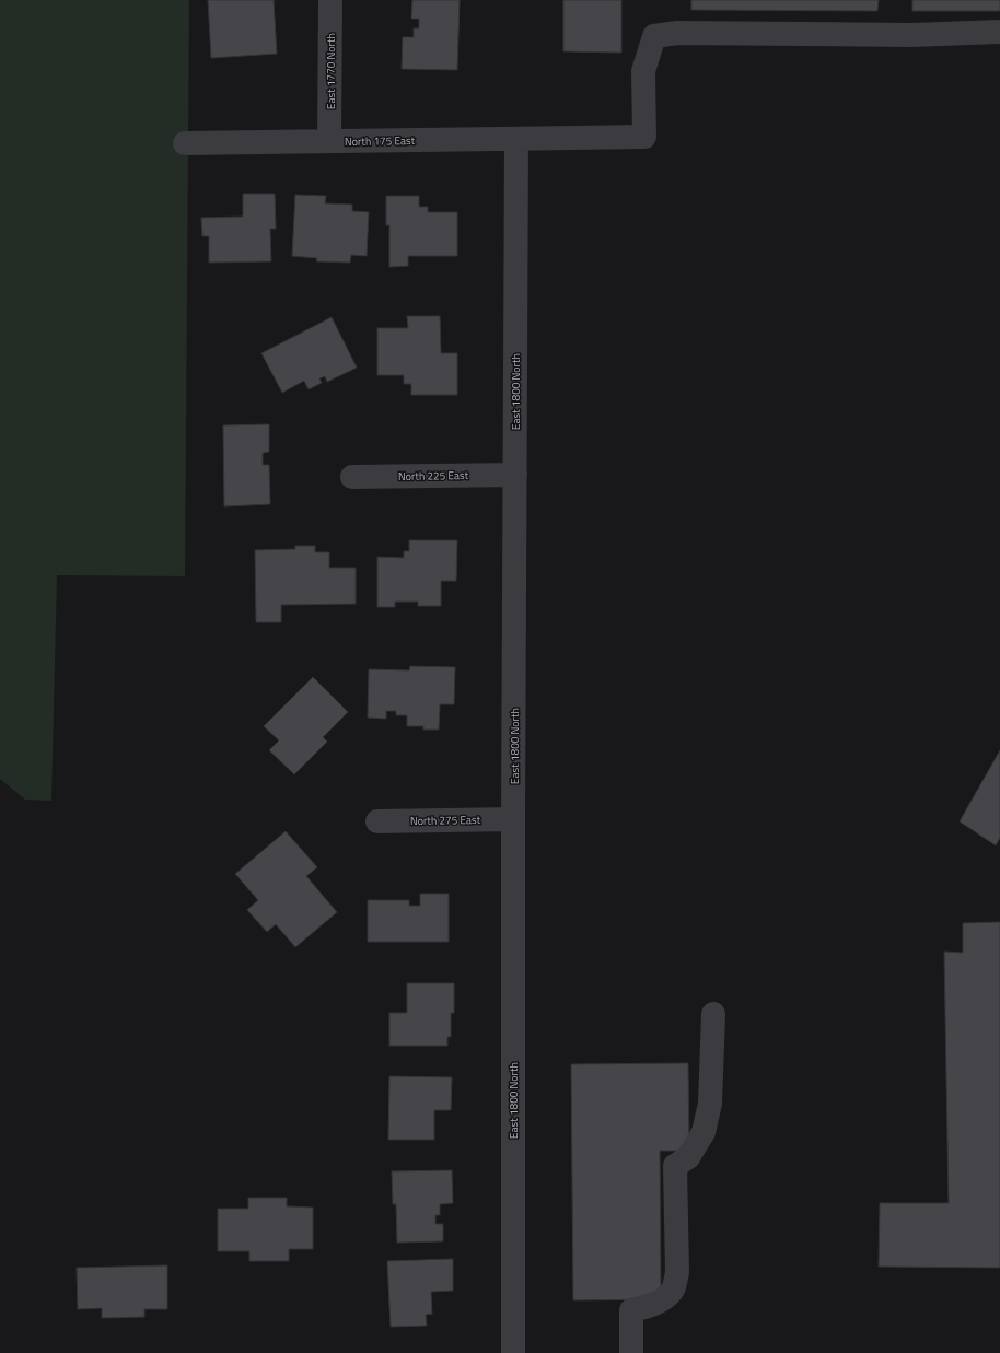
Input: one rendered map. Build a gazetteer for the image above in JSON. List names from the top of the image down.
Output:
{
  "streets": {
    "street": [
      "East 1770 North",
      "North 175 East",
      "East 1800 North",
      "North 225 East",
      "North 275 East"
    ]
  },
  "crossings": [
    ["East 1770 North", "North 175 East"],
    ["North 175 East", "East 1800 North"],
    ["East 1800 North", "North 225 East"],
    ["East 1800 North", "North 275 East"]
  ]
}
